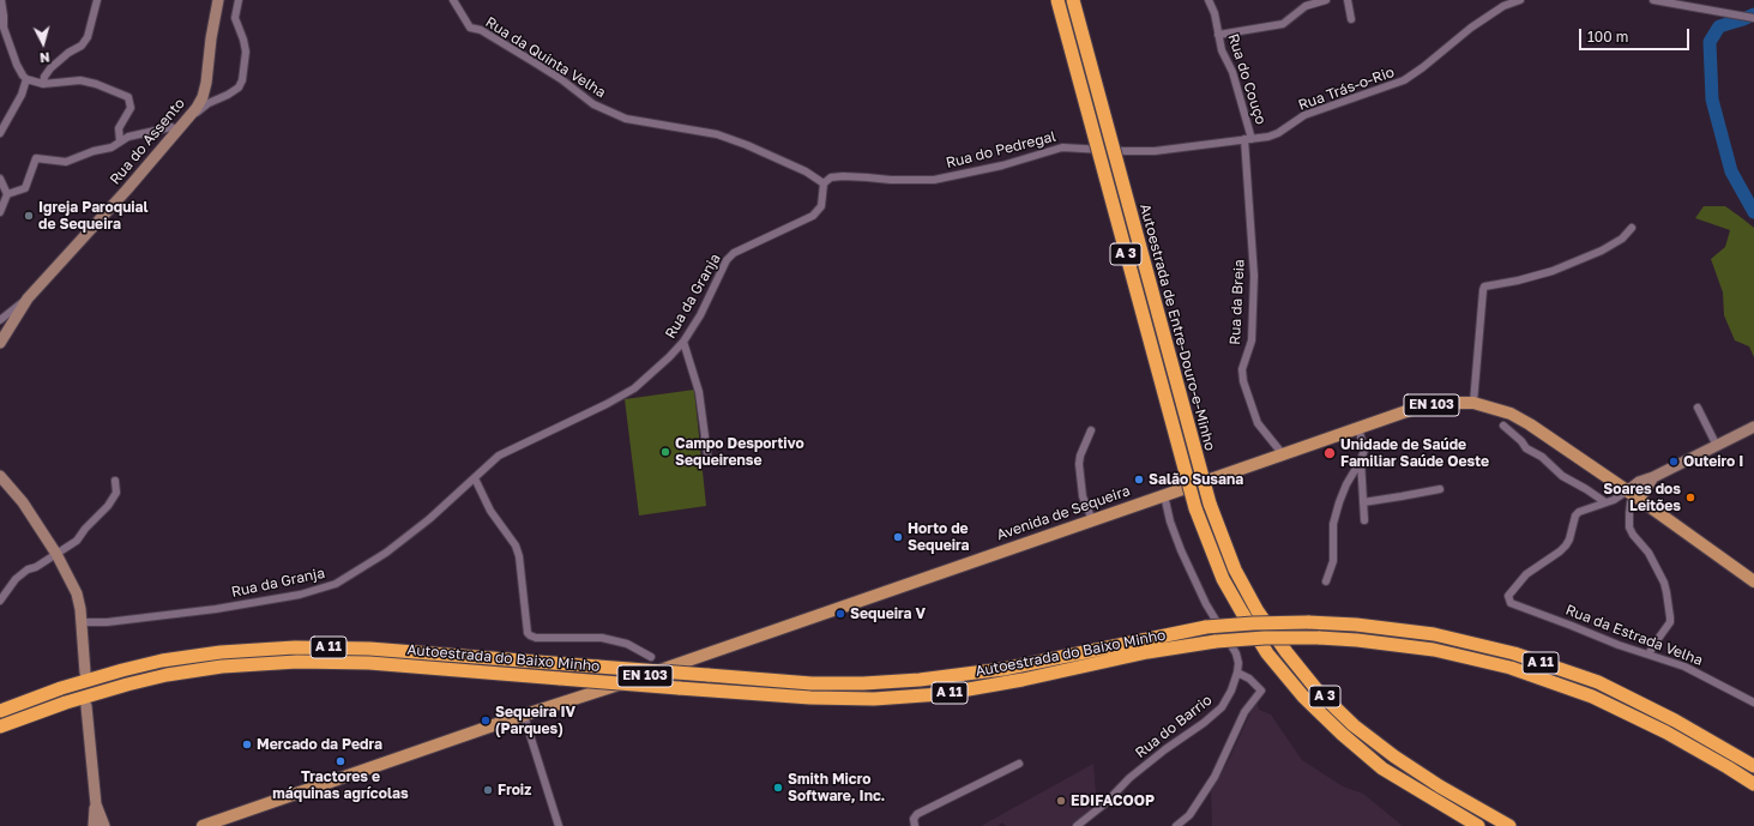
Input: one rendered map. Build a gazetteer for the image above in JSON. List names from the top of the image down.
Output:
{
  "streets": {
    "highway": [
      "A 3",
      "Autoestrada de Entre-Douro-e-Minho",
      "A 11",
      "Autoestrada do Baixo Minho"
    ],
    "main road": ["EN 103", "Avenida de Sequeira"],
    "street": [
      "Rua da Quinta Velha",
      "Rua do Couço",
      "Rua Trás-o-Rio",
      "Rua do Assento",
      "Rua do Pedregal",
      "Rua da Granja",
      "Rua da Breia",
      "Rua da Estrada Velha",
      "Rua do Barrio"
    ]
  },
  "crossings": [
    ["Rua da Quinta Velha", "Rua do Pedregal"],
    ["Rua da Quinta Velha", "Rua da Granja"],
    ["Rua do Couço", "Rua Trás-o-Rio"],
    ["Rua do Couço", "Rua do Pedregal"],
    ["Rua do Couço", "Rua da Breia"],
    ["Rua Trás-o-Rio", "Rua do Pedregal"],
    ["Rua Trás-o-Rio", "Rua da Breia"],
    ["Rua do Pedregal", "Rua da Granja"],
    ["Rua do Pedregal", "Rua da Breia"],
    ["Rua da Breia", "Avenida de Sequeira"],
    ["EN 103", "Avenida de Sequeira"]
  ],
  "places": [
    "Igreja Paroquial de Sequeira",
    "Campo Desportivo Sequeirense",
    "Unidade de Saúde Familiar Saúde Oeste",
    "Outeiro I",
    "Salão Susana",
    "Soares dos Leitões",
    "Horto de Sequeira",
    "Sequeira V",
    "Sequeira IV (Parques)",
    "Mercado da Pedra",
    "Tractores e máquinas agrícolas",
    "Smith Micro Software, Inc.",
    "Froiz",
    "EDIFACOOP"
  ],
  "scale_bar": "100 m",
  "north": "bottom"
}
